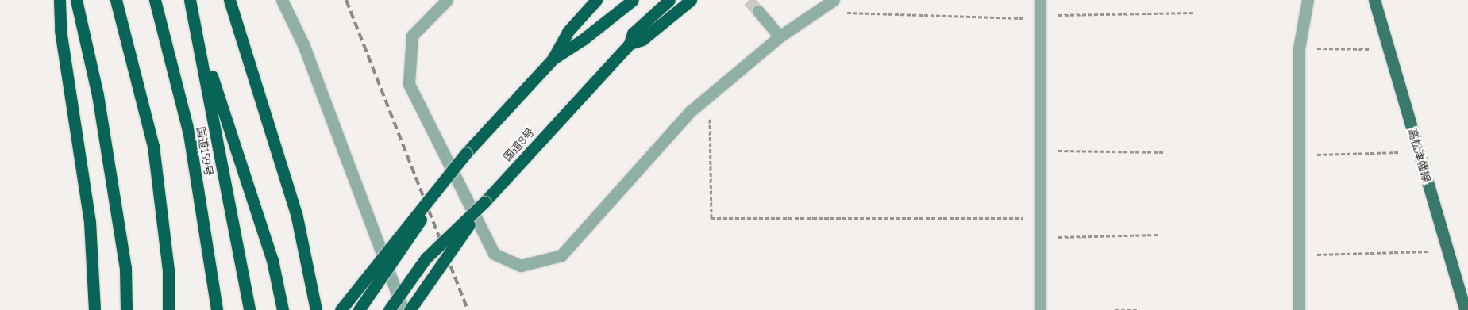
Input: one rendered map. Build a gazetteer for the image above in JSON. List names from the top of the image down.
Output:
{
  "streets": {
    "highway": ["国道8号", "国道159号"],
    "main road": ["高松津幡線"]
  }
}
